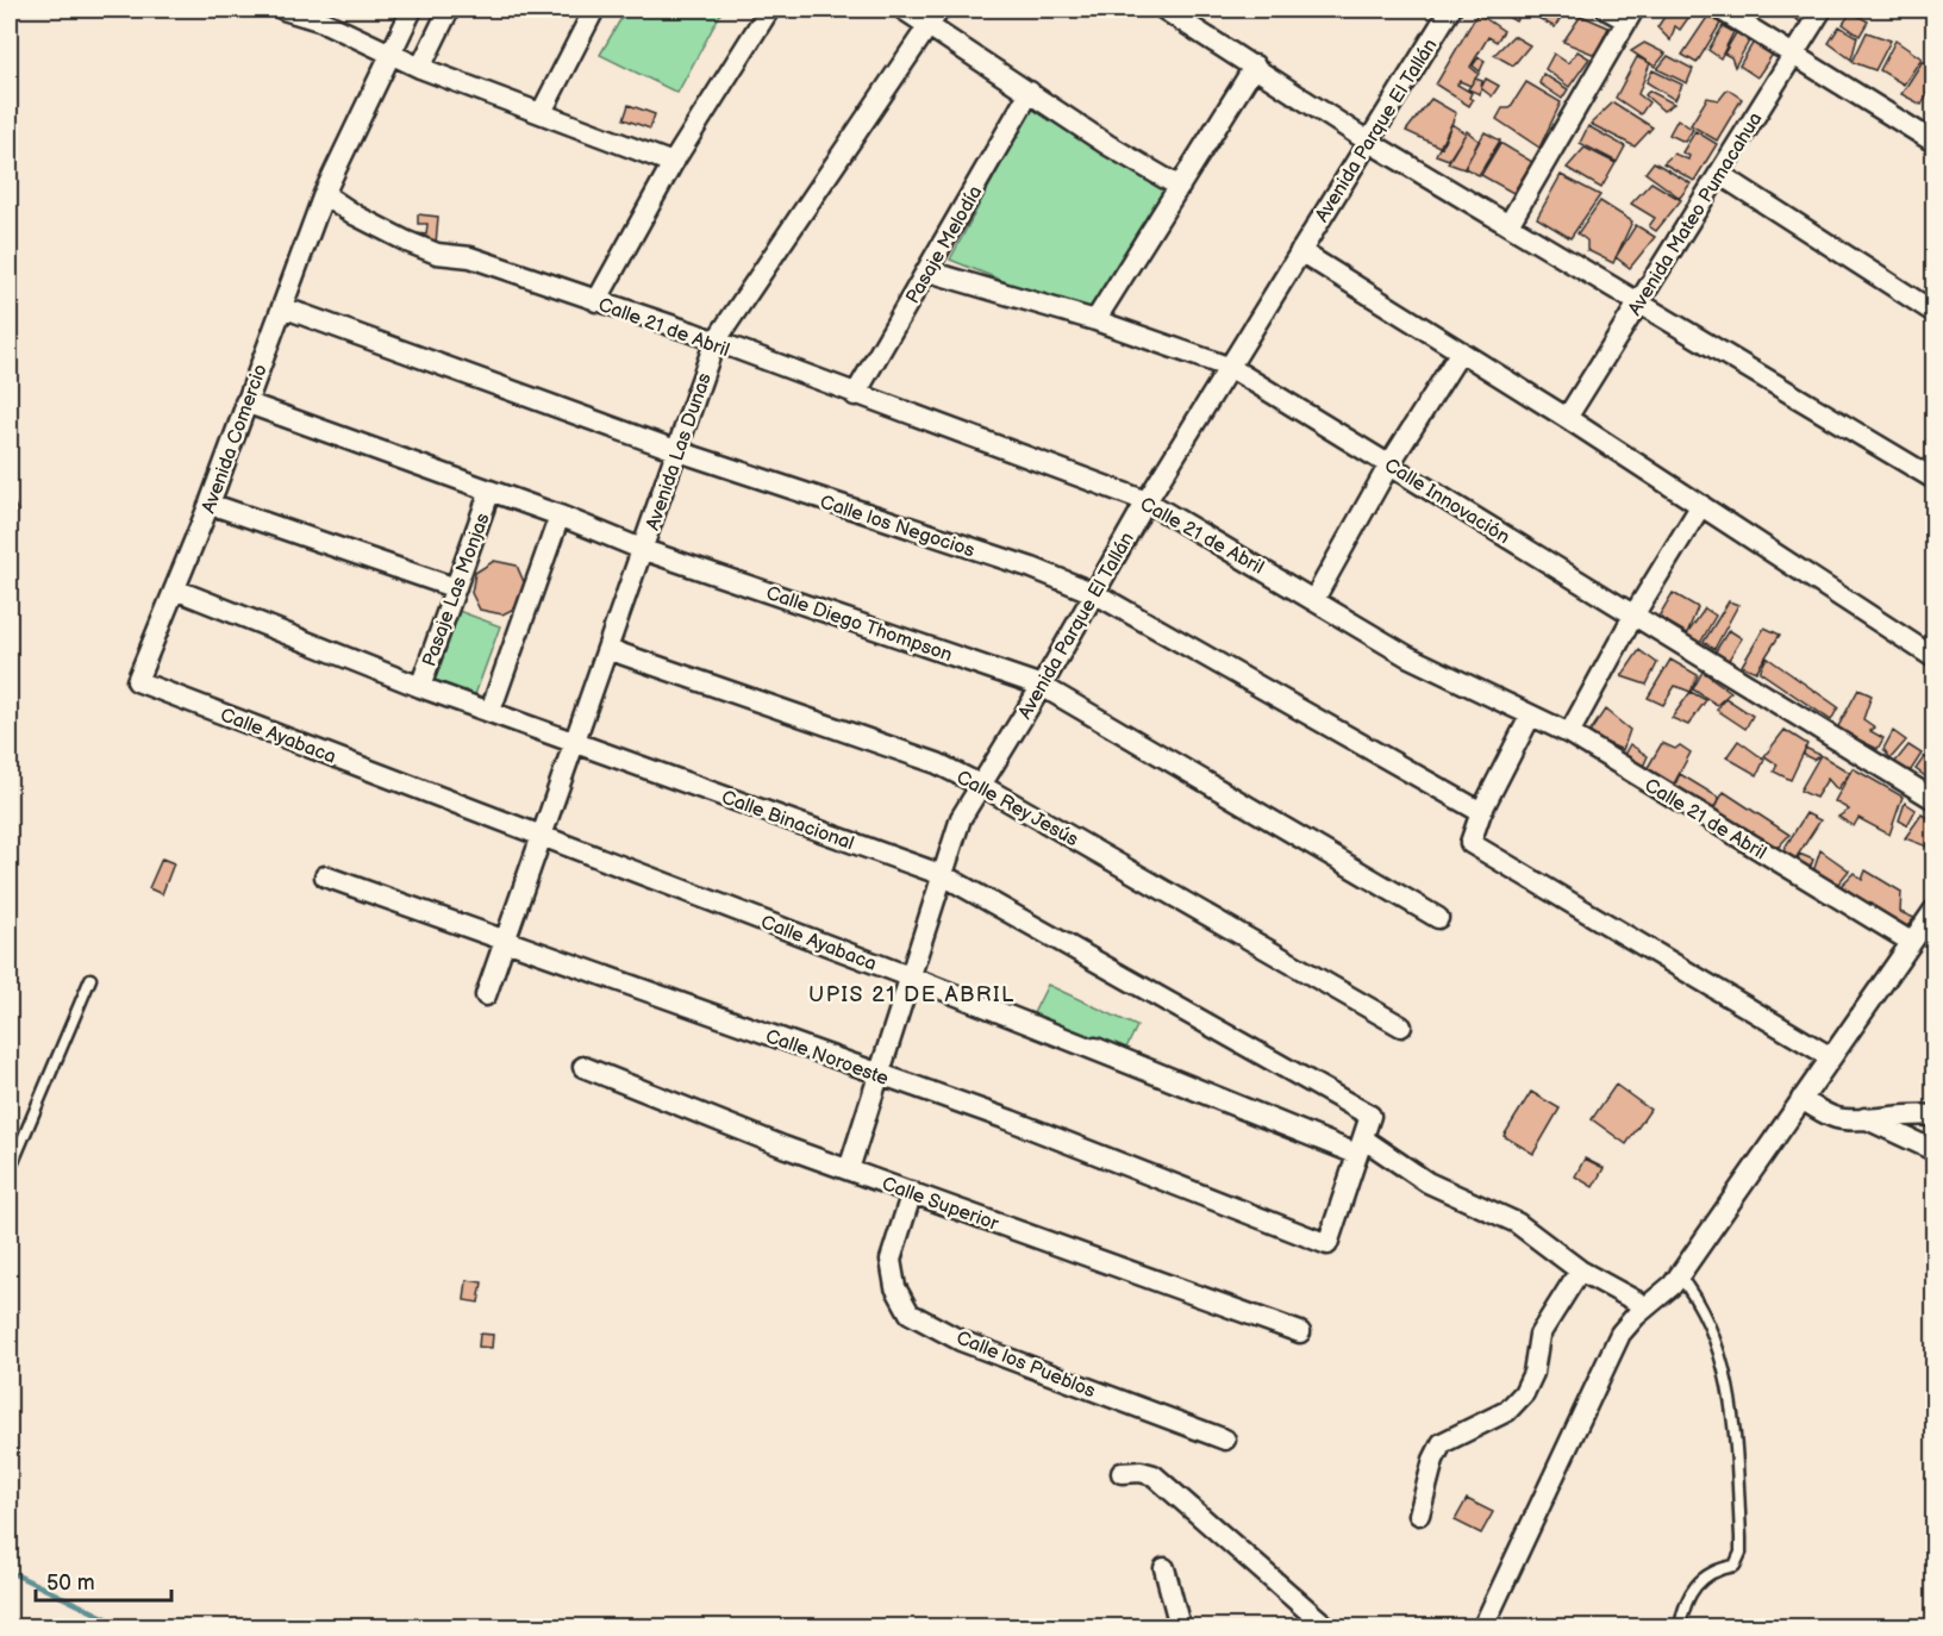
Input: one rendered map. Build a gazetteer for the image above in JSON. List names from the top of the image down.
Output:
{
  "streets": {
    "street": [
      "Avenida Parque El Tallán",
      "Avenida Mateo Pumacahua",
      "Pasaje Melodía",
      "Calle 21 de Abril",
      "Avenida Comercio",
      "Avenida Las Dunas",
      "Calle Innovación",
      "Calle los Negocios",
      "Pasaje Las Monjas",
      "Calle Diego Thompson",
      "Calle Ayabaca",
      "Calle Rey Jesús",
      "Calle Binacional",
      "Calle Noroeste",
      "Calle Superior",
      "Calle los Pueblos"
    ]
  },
  "crossings": [
    ["Avenida Parque El Tallán", "Calle 21 de Abril"],
    ["Avenida Parque El Tallán", "Calle Innovación"],
    ["Avenida Parque El Tallán", "Calle los Negocios"],
    ["Avenida Parque El Tallán", "Calle Diego Thompson"],
    ["Avenida Parque El Tallán", "Calle Ayabaca"],
    ["Avenida Parque El Tallán", "Calle Rey Jesús"],
    ["Avenida Parque El Tallán", "Calle Binacional"],
    ["Avenida Parque El Tallán", "Calle Noroeste"],
    ["Avenida Parque El Tallán", "Calle Superior"],
    ["Pasaje Melodía", "Calle 21 de Abril"],
    ["Pasaje Melodía", "Calle Innovación"],
    ["Calle 21 de Abril", "Avenida Comercio"],
    ["Calle 21 de Abril", "Avenida Las Dunas"],
    ["Avenida Comercio", "Calle los Negocios"],
    ["Avenida Comercio", "Calle Diego Thompson"],
    ["Avenida Comercio", "Calle Ayabaca"],
    ["Avenida Comercio", "Calle Binacional"],
    ["Avenida Las Dunas", "Calle los Negocios"],
    ["Avenida Las Dunas", "Calle Diego Thompson"],
    ["Avenida Las Dunas", "Calle Ayabaca"],
    ["Avenida Las Dunas", "Calle Rey Jesús"],
    ["Avenida Las Dunas", "Calle Binacional"],
    ["Avenida Las Dunas", "Calle Noroeste"],
    ["Pasaje Las Monjas", "Calle Diego Thompson"],
    ["Pasaje Las Monjas", "Calle Binacional"],
    ["Calle Ayabaca", "Calle Binacional"],
    ["Calle Ayabaca", "Calle Noroeste"],
    ["Calle Binacional", "Calle Noroeste"],
    ["Calle Superior", "Calle los Pueblos"]
  ],
  "districts": ["UPIS 21 DE ABRIL"],
  "scale_bar": "50 m"
}
